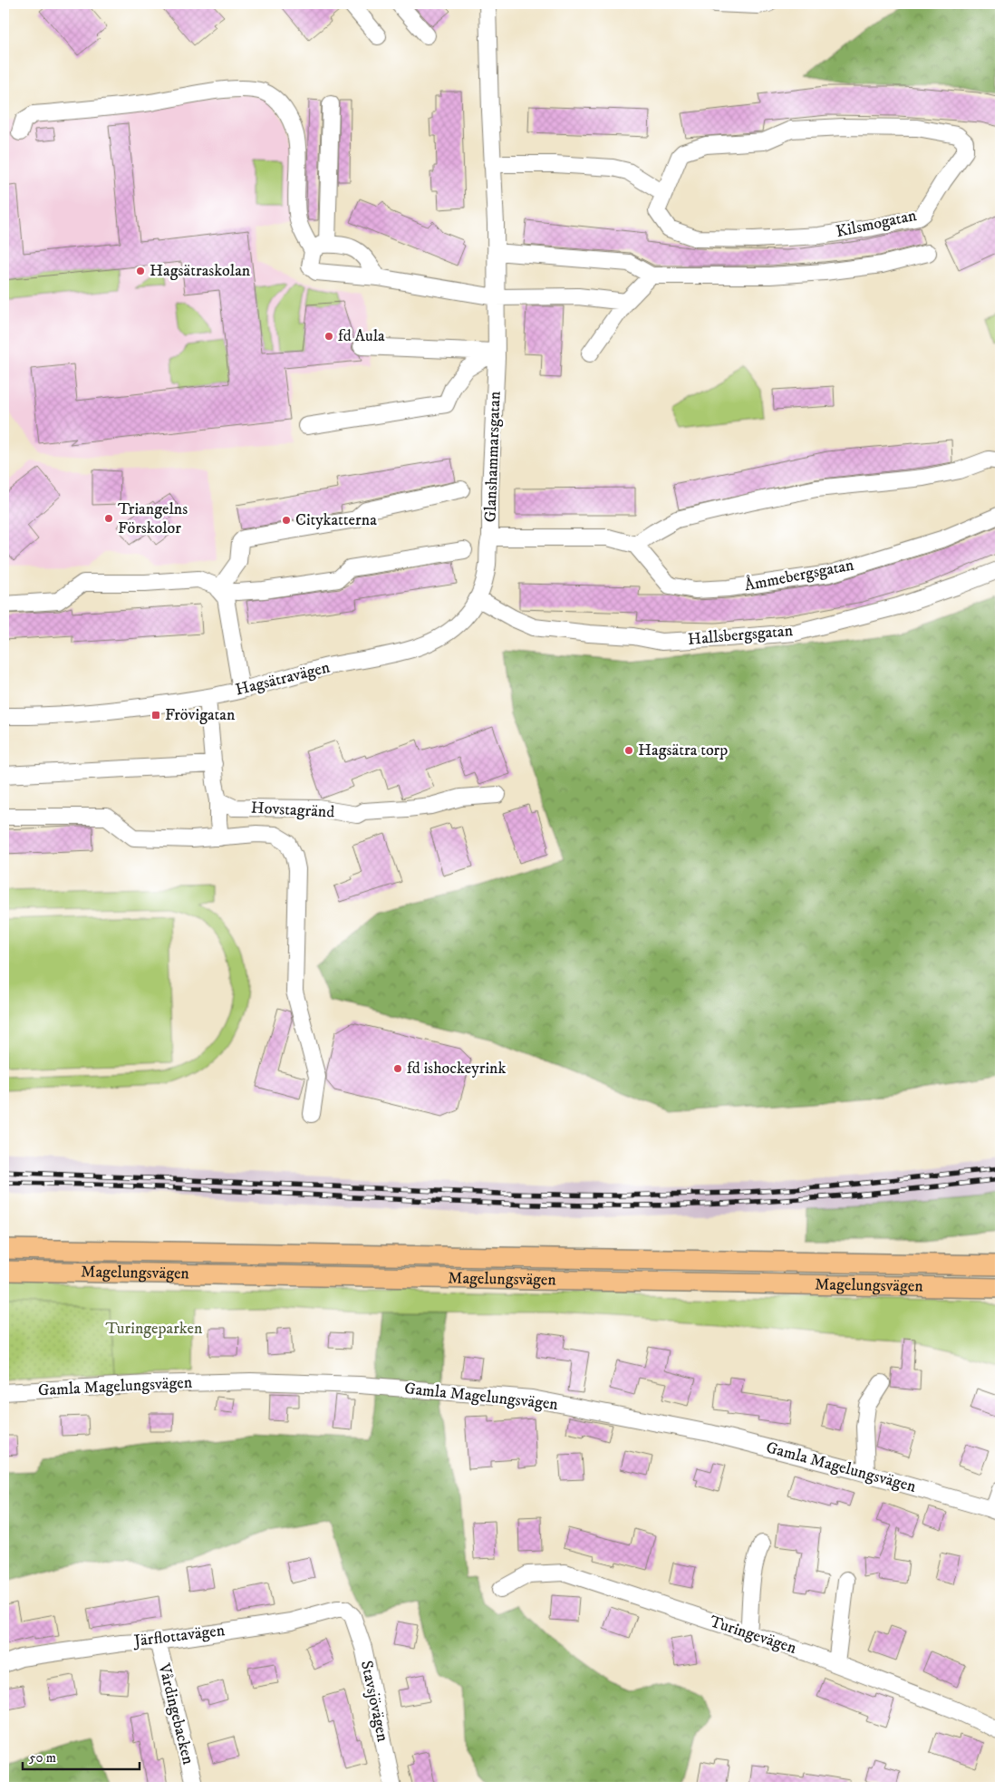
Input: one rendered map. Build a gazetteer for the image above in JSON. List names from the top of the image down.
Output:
{
  "streets": {
    "main road": ["Magelungsvägen"],
    "street": [
      "Kilsmogatan",
      "Glanshammarsgatan",
      "Åmmebergsgatan",
      "Hallsbergsgatan",
      "Hagsätravägen",
      "Hovstagränd",
      "Gamla Magelungsvägen",
      "Turingevägen",
      "Järflottavägen",
      "Stavsjövägen",
      "Vårdingebacken"
    ]
  },
  "crossings": [
    ["Glanshammarsgatan", "Hallsbergsgatan"],
    ["Glanshammarsgatan", "Hagsätravägen"],
    ["Järflottavägen", "Stavsjövägen"],
    ["Järflottavägen", "Vårdingebacken"]
  ],
  "parks": ["Turingeparken"],
  "places": {
    "other": [
      "Hagsätraskolan",
      "fd Aula",
      "Triangelns Förskolor",
      "Citykatterna",
      "Hagsätra torp",
      "fd ishockeyrink"
    ],
    "transit": ["Frövigatan"]
  },
  "scale_bar": "50 m"
}
